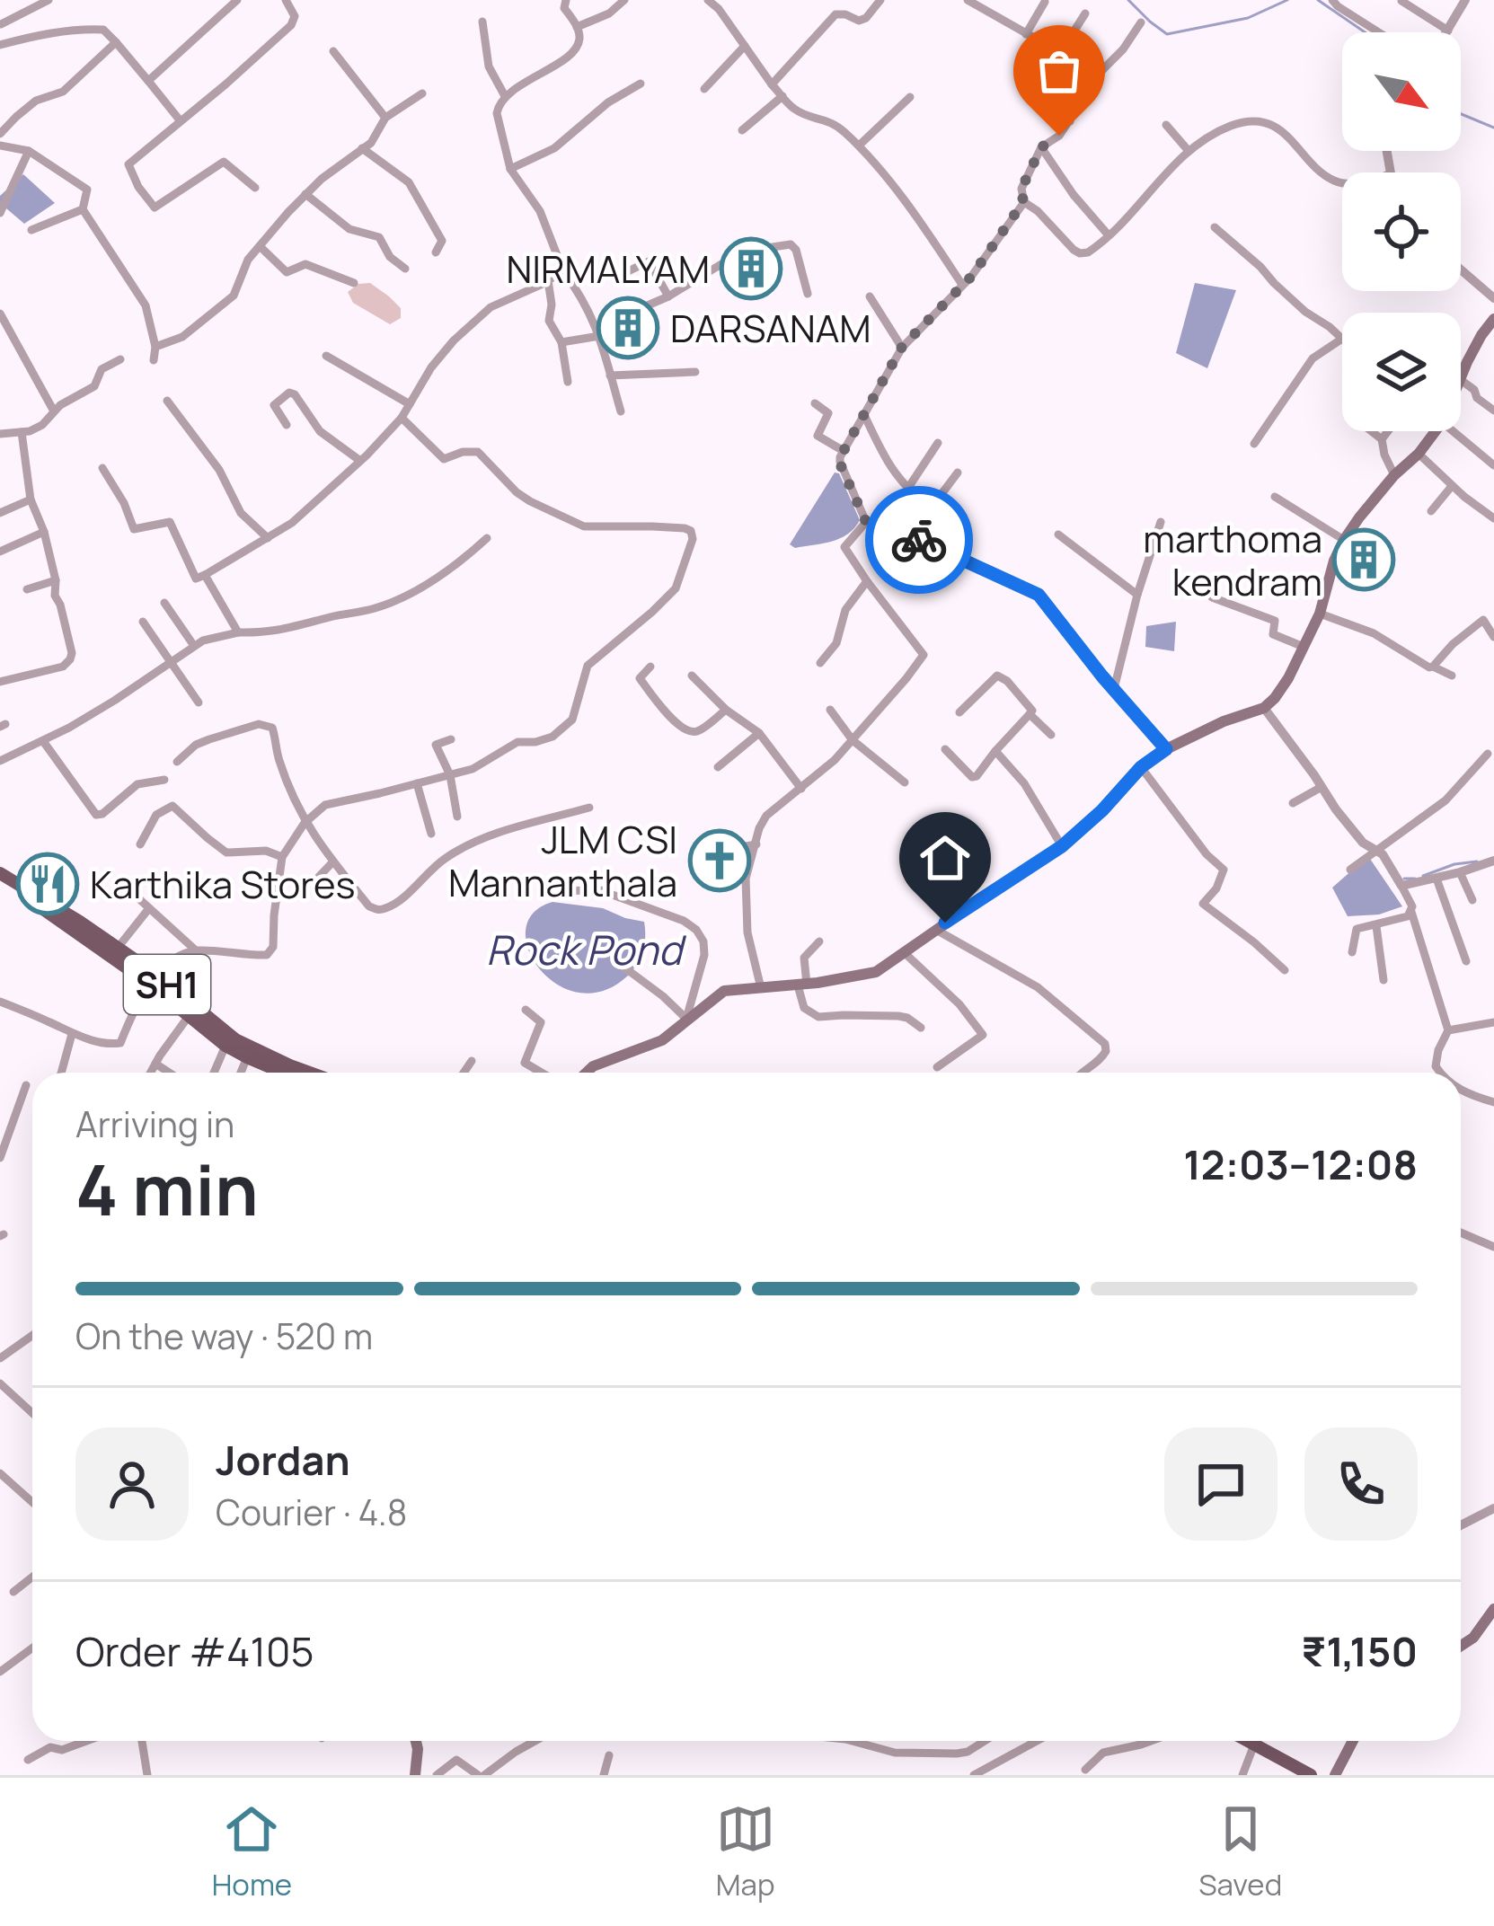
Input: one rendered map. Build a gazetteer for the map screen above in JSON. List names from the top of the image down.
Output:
{
  "streets": {
    "main road": ["SH1"]
  },
  "water": ["Rock Pond"],
  "places": {
    "building": ["NIRMALYAM", "DARSANAM", "marthoma kendram"],
    "church": ["JLM CSI Mannanthala"],
    "restaurant": ["Karthika Stores"]
  },
  "north": "bottom right",
  "page": {
    "heading": ["4 min", "Arriving in", "12:03–12:08"],
    "panel": [
      "Jordan",
      "Courier · 4.8",
      "Order #4105",
      "₹1,150"
    ],
    "bar": "On the way · 520 m",
    "tabs": ["Home", "Map", "Saved"]
  }
}
